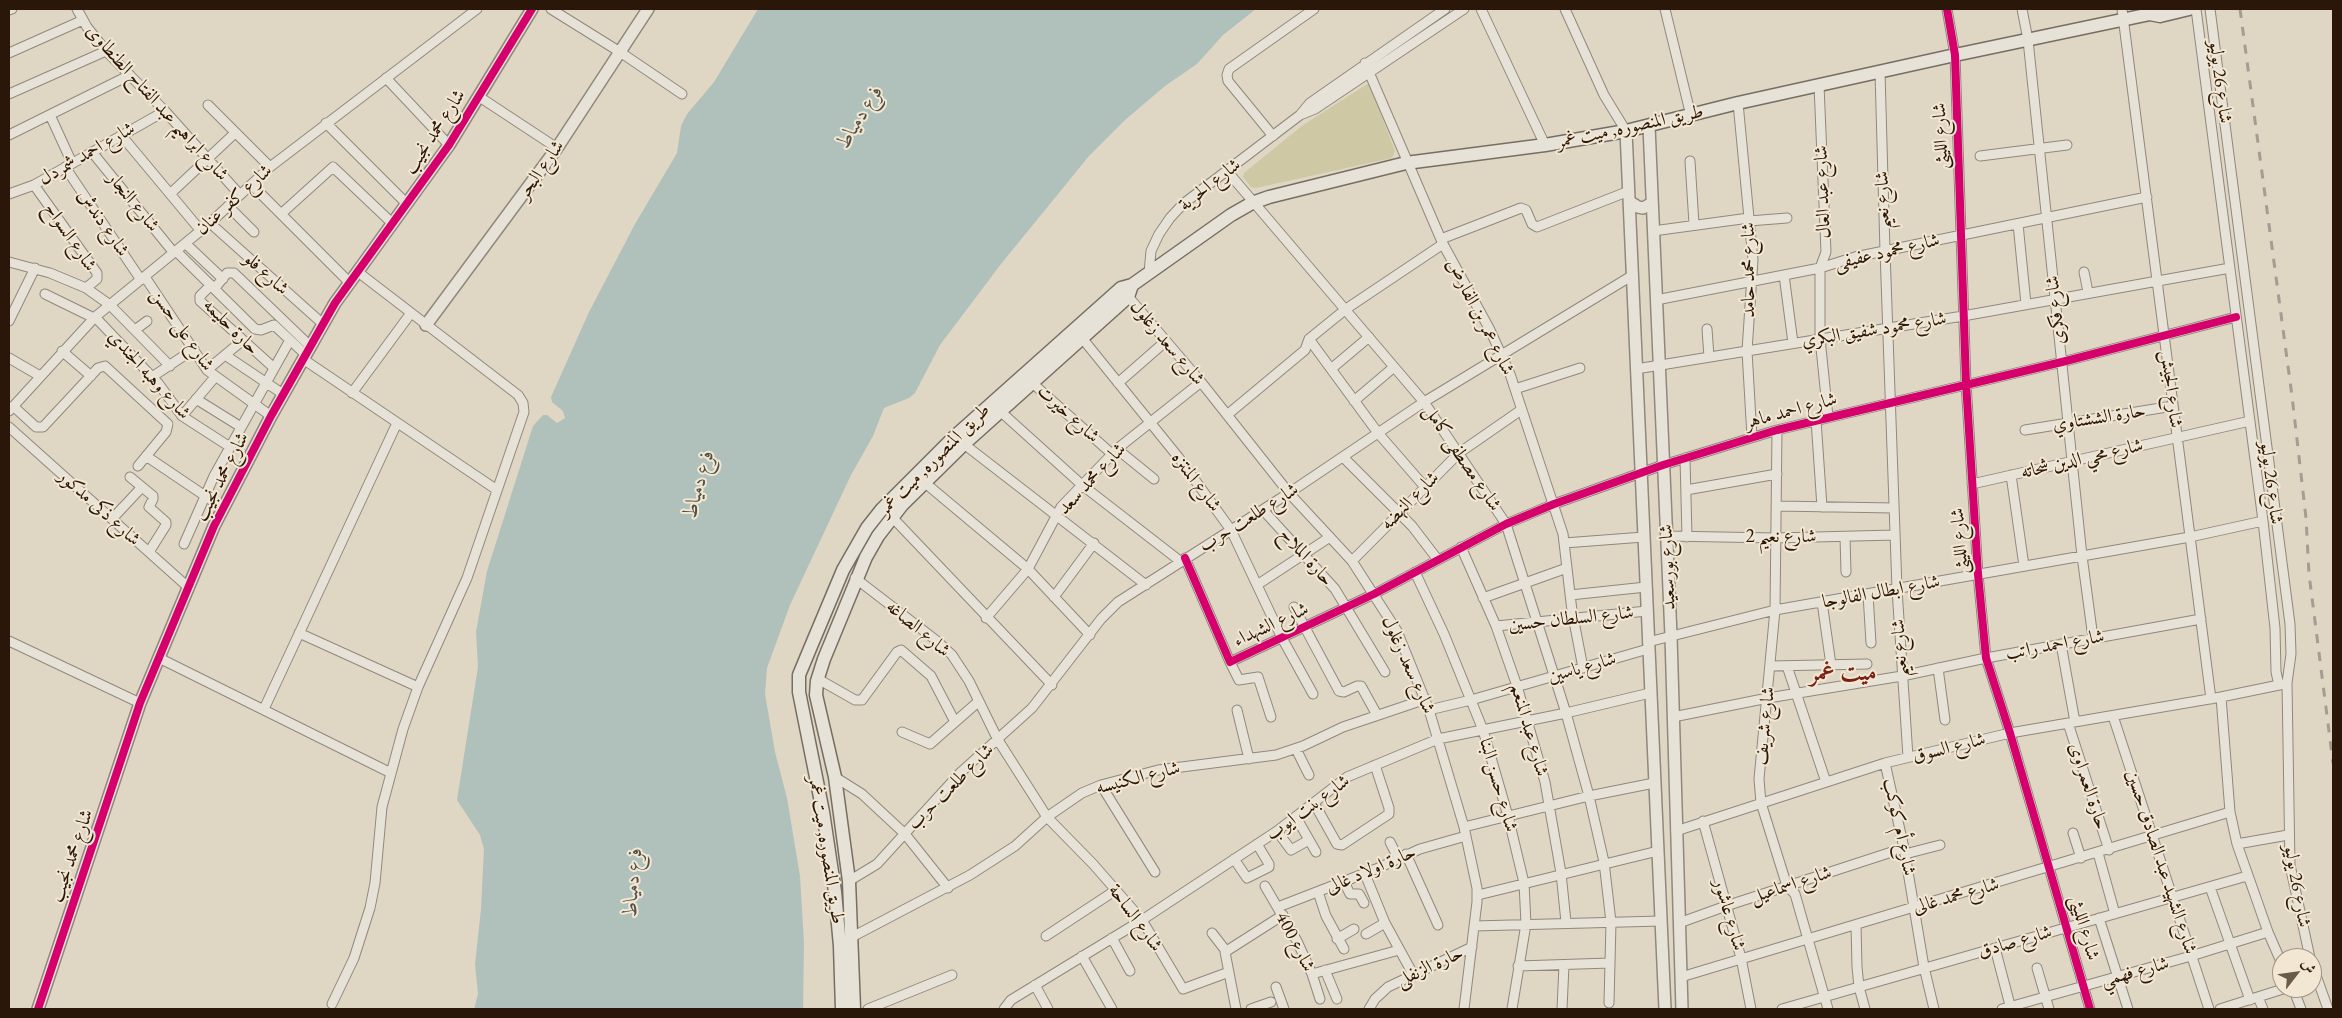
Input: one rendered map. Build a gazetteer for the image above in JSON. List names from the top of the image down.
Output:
{
  "streets": {
    "main road": ["طريق المنصوره, ميت غمر"],
    "street": [
      "شارع 26 يوليو",
      "شارع ابراهيم عبد الفتاح الطنطاوى",
      "شارع محمد نجيب",
      "شارع الليثى",
      "شارع احمد شمردل",
      "شارع البحر",
      "شارع الحرية",
      "شارع عبد العال",
      "شارع كفر عنان",
      "شارع نعيم",
      "شارع النجار",
      "شارع دندش",
      "شارع السواح",
      "شارع محمود عفيفى",
      "شارع محمد حامد",
      "شارع فلو",
      "شارع فكرى",
      "شارع عمر بن الفارض",
      "حارة حليمه",
      "شارع على حسن",
      "شارع محمود شفيق البكري",
      "شارع سعد زغلول",
      "شارع وهبه الجندي",
      "شارع الجيش",
      "شارع احمد ماهر",
      "شارع خيرت",
      "حارة الششتاوي",
      "شارع مصطفى كامل",
      "شارع محي الدين شحاته",
      "شارع محمد سعد",
      "شارع المنتزه",
      "شارع النهضه",
      "شارع ذكى مدكور",
      "شارع طلعت حرب",
      "شارع نعيم 2",
      "حارة الملاح",
      "شارع بورسعيد",
      "شارع ابطال الفالوجا",
      "شارع السلطان حسين",
      "شارع الشهداء",
      "شارع الصاغه",
      "شارع احمد راتب",
      "شارع ياسين",
      "شارع شريف",
      "شارع عبد المنعم",
      "شارع السوق",
      "شارع الكنيسه",
      "شارع حسن البنا",
      "حارة العمراوى",
      "شارع بنت ايوب",
      "شارع أم كوكب",
      "شارع الشهيد عبد الصادق حسين",
      "حارة اولاد غالى",
      "شارع اسماعيل",
      "شارع محمد غالى",
      "شارع عاشور",
      "شارع الساحة",
      "شارع 400",
      "شارع صادق",
      "حارة الزنفلى",
      "شارع فهمي"
    ]
  },
  "crossings": [
    ["شارع 26 يوليو", "شارع محمود شفيق البكري"],
    ["شارع 26 يوليو", "شارع احمد ماهر"],
    ["شارع 26 يوليو", "شارع محي الدين شحاته"],
    ["شارع 26 يوليو", "شارع ابطال الفالوجا"],
    ["شارع 26 يوليو", "شارع السوق"],
    ["شارع 26 يوليو", "شارع محمد غالى"],
    ["شارع 26 يوليو", "شارع صادق"],
    ["شارع 26 يوليو", "شارع فهمي"],
    ["شارع ابراهيم عبد الفتاح الطنطاوى", "شارع احمد شمردل"],
    ["شارع ابراهيم عبد الفتاح الطنطاوى", "شارع كفر عنان"],
    ["طريق المنصوره, ميت غمر", "شارع الليثى"],
    ["طريق المنصوره, ميت غمر", "شارع الحرية"],
    ["طريق المنصوره, ميت غمر", "شارع عبد العال"],
    ["طريق المنصوره, ميت غمر", "شارع نعيم"],
    ["طريق المنصوره, ميت غمر", "شارع محمد حامد"],
    ["طريق المنصوره, ميت غمر", "شارع فكرى"],
    ["طريق المنصوره, ميت غمر", "شارع عمر بن الفارض"],
    ["طريق المنصوره, ميت غمر", "شارع سعد زغلول"],
    ["طريق المنصوره, ميت غمر", "شارع الجيش"],
    ["طريق المنصوره, ميت غمر", "شارع خيرت"],
    ["طريق المنصوره, ميت غمر", "شارع مصطفى كامل"],
    ["طريق المنصوره, ميت غمر", "شارع المنتزه"],
    ["طريق المنصوره, ميت غمر", "شارع طلعت حرب"],
    ["طريق المنصوره, ميت غمر", "شارع بورسعيد"],
    ["طريق المنصوره, ميت غمر", "شارع الصاغه"],
    ["طريق المنصوره, ميت غمر", "شارع الكنيسه"],
    ["شارع محمد نجيب", "شارع فلو"],
    ["شارع محمد نجيب", "شارع على حسن"],
    ["شارع محمد نجيب", "شارع ذكى مدكور"],
    ["شارع الليثى", "شارع محمود عفيفى"],
    ["شارع الليثى", "شارع محمود شفيق البكري"],
    ["شارع الليثى", "شارع احمد ماهر"],
    ["شارع الليثى", "شارع محي الدين شحاته"],
    ["شارع الليثى", "شارع ابطال الفالوجا"],
    ["شارع الليثى", "شارع احمد راتب"],
    ["شارع الليثى", "شارع السوق"],
    ["شارع الليثى", "شارع محمد غالى"],
    ["شارع الليثى", "شارع صادق"],
    ["شارع الليثى", "شارع فهمي"],
    ["شارع احمد شمردل", "شارع النجار"],
    ["شارع احمد شمردل", "شارع دندش"],
    ["شارع احمد شمردل", "شارع السواح"],
    ["شارع الحرية", "شارع عمر بن الفارض"],
    ["شارع الحرية", "شارع مصطفى كامل"],
    ["شارع عبد العال", "شارع محمود عفيفى"],
    ["شارع عبد العال", "شارع محمود شفيق البكري"],
    ["شارع عبد العال", "شارع احمد ماهر"],
    ["شارع كفر عنان", "شارع النجار"],
    ["شارع كفر عنان", "شارع دندش"],
    ["شارع كفر عنان", "شارع فلو"],
    ["شارع كفر عنان", "شارع على حسن"],
    ["شارع كفر عنان", "شارع وهبه الجندي"],
    ["شارع نعيم", "شارع محمود عفيفى"],
    ["شارع نعيم", "شارع محمود شفيق البكري"],
    ["شارع نعيم", "شارع احمد ماهر"],
    ["شارع نعيم", "شارع نعيم 2"],
    ["شارع نعيم", "شارع ابطال الفالوجا"],
    ["شارع نعيم", "شارع احمد راتب"],
    ["شارع نعيم", "شارع السوق"],
    ["شارع النجار", "حارة حليمه"],
    ["شارع دندش", "شارع على حسن"],
    ["شارع محمود عفيفى", "شارع محمد حامد"],
    ["شارع محمود عفيفى", "شارع فكرى"],
    ["شارع محمود عفيفى", "شارع الجيش"],
    ["شارع محمود عفيفى", "شارع بورسعيد"],
    ["شارع محمد حامد", "شارع محمود شفيق البكري"],
    ["شارع محمد حامد", "شارع احمد ماهر"],
    ["شارع فكرى", "شارع محمود شفيق البكري"],
    ["شارع فكرى", "شارع احمد ماهر"],
    ["شارع فكرى", "حارة الششتاوي"],
    ["شارع فكرى", "شارع محي الدين شحاته"],
    ["شارع فكرى", "شارع ابطال الفالوجا"],
    ["شارع فكرى", "شارع احمد راتب"],
    ["شارع عمر بن الفارض", "شارع احمد ماهر"],
    ["شارع عمر بن الفارض", "شارع النهضه"],
    ["شارع عمر بن الفارض", "شارع طلعت حرب"],
    ["شارع عمر بن الفارض", "شارع السلطان حسين"],
    ["شارع عمر بن الفارض", "شارع ياسين"],
    ["شارع محمود شفيق البكري", "شارع الجيش"],
    ["شارع محمود شفيق البكري", "شارع بورسعيد"],
    ["شارع سعد زغلول", "شارع احمد ماهر"],
    ["شارع سعد زغلول", "شارع محمد سعد"],
    ["شارع سعد زغلول", "شارع النهضه"],
    ["شارع سعد زغلول", "شارع طلعت حرب"],
    ["شارع سعد زغلول", "شارع الشهداء"],
    ["شارع سعد زغلول", "شارع ياسين"],
    ["شارع سعد زغلول", "شارع الكنيسه"],
    ["شارع سعد زغلول", "شارع بنت ايوب"],
    ["شارع سعد زغلول", "حارة اولاد غالى"],
    ["شارع سعد زغلول", "حارة الزنفلى"],
    ["شارع الجيش", "شارع احمد ماهر"],
    ["شارع الجيش", "حارة الششتاوي"],
    ["شارع الجيش", "شارع محي الدين شحاته"],
    ["شارع الجيش", "شارع ابطال الفالوجا"],
    ["شارع الجيش", "شارع احمد راتب"],
    ["شارع الجيش", "شارع السوق"],
    ["شارع احمد ماهر", "شارع مصطفى كامل"],
    ["شارع احمد ماهر", "شارع بورسعيد"],
    ["شارع احمد ماهر", "شارع الشهداء"],
    ["شارع احمد ماهر", "شارع شريف"],
    ["شارع احمد ماهر", "شارع عبد المنعم"],
    ["شارع احمد ماهر", "شارع حسن البنا"],
    ["شارع خيرت", "شارع محمد سعد"],
    ["شارع مصطفى كامل", "شارع النهضه"],
    ["شارع مصطفى كامل", "شارع طلعت حرب"],
    ["شارع مصطفى كامل", "شارع السلطان حسين"],
    ["شارع مصطفى كامل", "شارع ياسين"],
    ["شارع مصطفى كامل", "شارع بنت ايوب"],
    ["شارع مصطفى كامل", "حارة اولاد غالى"],
    ["شارع محمد سعد", "شارع المنتزه"],
    ["شارع المنتزه", "شارع طلعت حرب"],
    ["شارع المنتزه", "شارع الشهداء"],
    ["شارع طلعت حرب", "حارة الملاح"],
    ["شارع طلعت حرب", "شارع بورسعيد"],
    ["شارع طلعت حرب", "شارع الشهداء"],
    ["شارع طلعت حرب", "شارع الصاغه"],
    ["شارع نعيم 2", "شارع بورسعيد"],
    ["شارع نعيم 2", "شارع شريف"],
    ["حارة الملاح", "شارع الشهداء"],
    ["شارع بورسعيد", "شارع ابطال الفالوجا"],
    ["شارع بورسعيد", "شارع السلطان حسين"],
    ["شارع بورسعيد", "شارع احمد راتب"],
    ["شارع بورسعيد", "شارع ياسين"],
    ["شارع بورسعيد", "شارع السوق"],
    ["شارع بورسعيد", "شارع بنت ايوب"],
    ["شارع بورسعيد", "حارة اولاد غالى"],
    ["شارع بورسعيد", "شارع اسماعيل"],
    ["شارع بورسعيد", "شارع محمد غالى"],
    ["شارع ابطال الفالوجا", "شارع ياسين"],
    ["شارع ابطال الفالوجا", "شارع شريف"],
    ["شارع السلطان حسين", "شارع عبد المنعم"],
    ["شارع الصاغه", "شارع الكنيسه"],
    ["شارع الصاغه", "شارع الساحة"],
    ["شارع احمد راتب", "شارع شريف"],
    ["شارع احمد راتب", "حارة العمراوى"],
    ["شارع ياسين", "شارع عبد المنعم"],
    ["شارع ياسين", "شارع حسن البنا"],
    ["شارع شريف", "شارع السوق"],
    ["شارع شريف", "شارع اسماعيل"],
    ["شارع شريف", "شارع محمد غالى"],
    ["شارع شريف", "شارع صادق"],
    ["شارع عبد المنعم", "شارع بنت ايوب"],
    ["شارع عبد المنعم", "حارة اولاد غالى"],
    ["شارع السوق", "حارة العمراوى"],
    ["شارع السوق", "شارع أم كوكب"],
    ["شارع السوق", "شارع الشهيد عبد الصادق حسين"],
    ["شارع السوق", "شارع عاشور"],
    ["شارع الكنيسه", "شارع الساحة"],
    ["شارع حسن البنا", "شارع بنت ايوب"],
    ["شارع حسن البنا", "حارة اولاد غالى"],
    ["حارة العمراوى", "شارع محمد غالى"],
    ["شارع بنت ايوب", "شارع الساحة"],
    ["شارع أم كوكب", "شارع اسماعيل"],
    ["شارع أم كوكب", "شارع محمد غالى"],
    ["شارع أم كوكب", "شارع صادق"],
    ["شارع الشهيد عبد الصادق حسين", "شارع محمد غالى"],
    ["شارع الشهيد عبد الصادق حسين", "شارع صادق"],
    ["شارع الشهيد عبد الصادق حسين", "شارع فهمي"],
    ["حارة اولاد غالى", "شارع 400"],
    ["شارع اسماعيل", "شارع عاشور"],
    ["شارع محمد غالى", "شارع عاشور"]
  ],
  "districts": ["ميت غمر"],
  "water": ["فرع دمياط"],
  "north": "top right"
}
